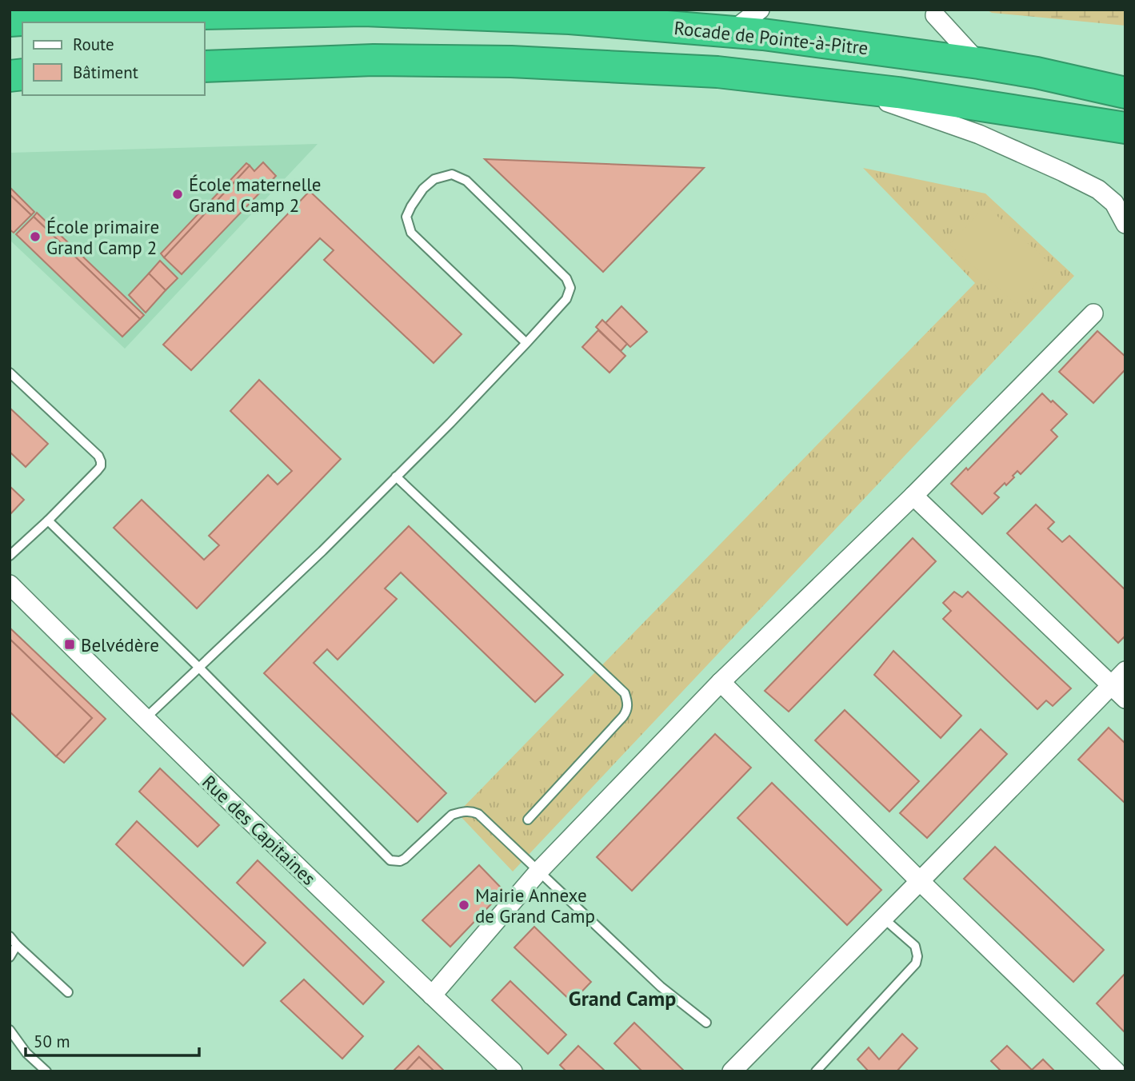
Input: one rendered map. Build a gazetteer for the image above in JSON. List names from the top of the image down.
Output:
{
  "streets": {
    "highway": ["Rocade de Pointe-à-Pitre"],
    "street": ["Rue des Capitaines"]
  },
  "districts": ["Grand Camp"],
  "places": {
    "other": ["École maternelle Grand Camp 2", "École primaire Grand Camp 2", "Mairie Annexe de Grand Camp"],
    "transit": ["Belvédère"]
  },
  "legend": ["Route", "Bâtiment"],
  "scale_bar": "50 m"
}
